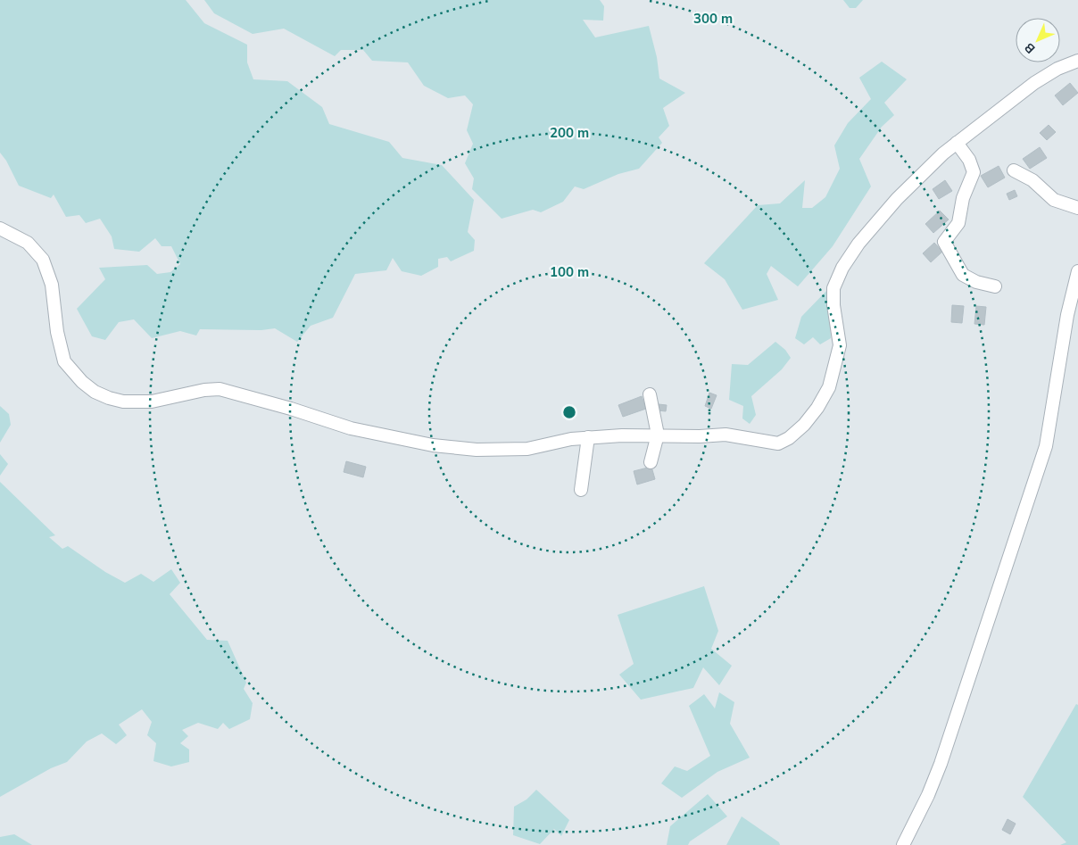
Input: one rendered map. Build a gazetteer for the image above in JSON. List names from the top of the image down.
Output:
{
  "north": "bottom left",
  "rings": ["300 m", "200 m", "100 m"]
}
